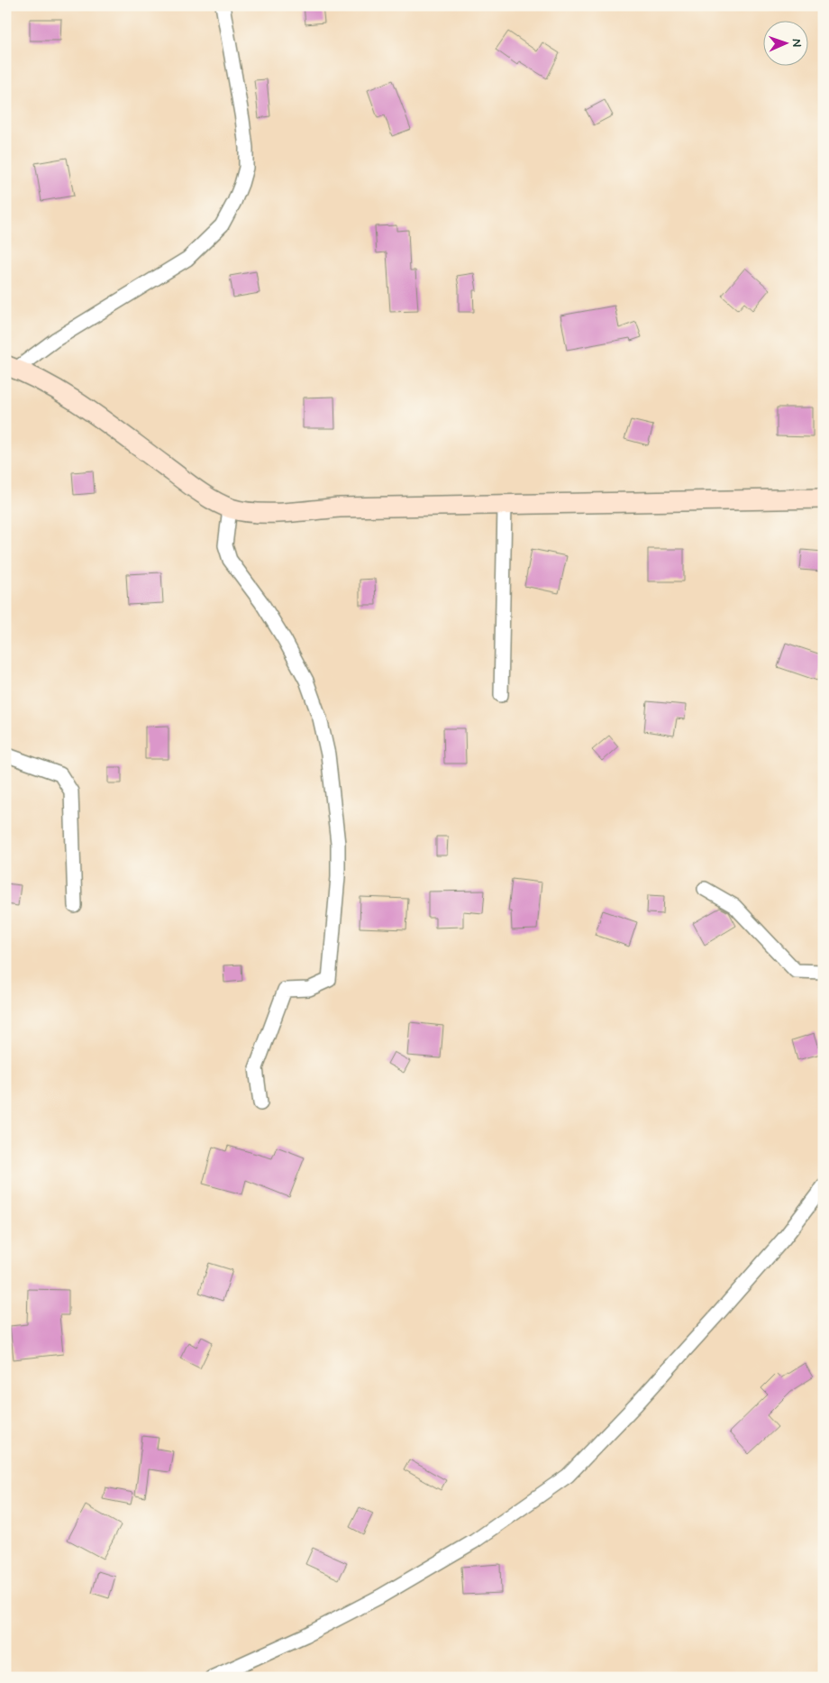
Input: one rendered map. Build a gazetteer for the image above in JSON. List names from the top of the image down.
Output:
{
  "north": "right"
}
